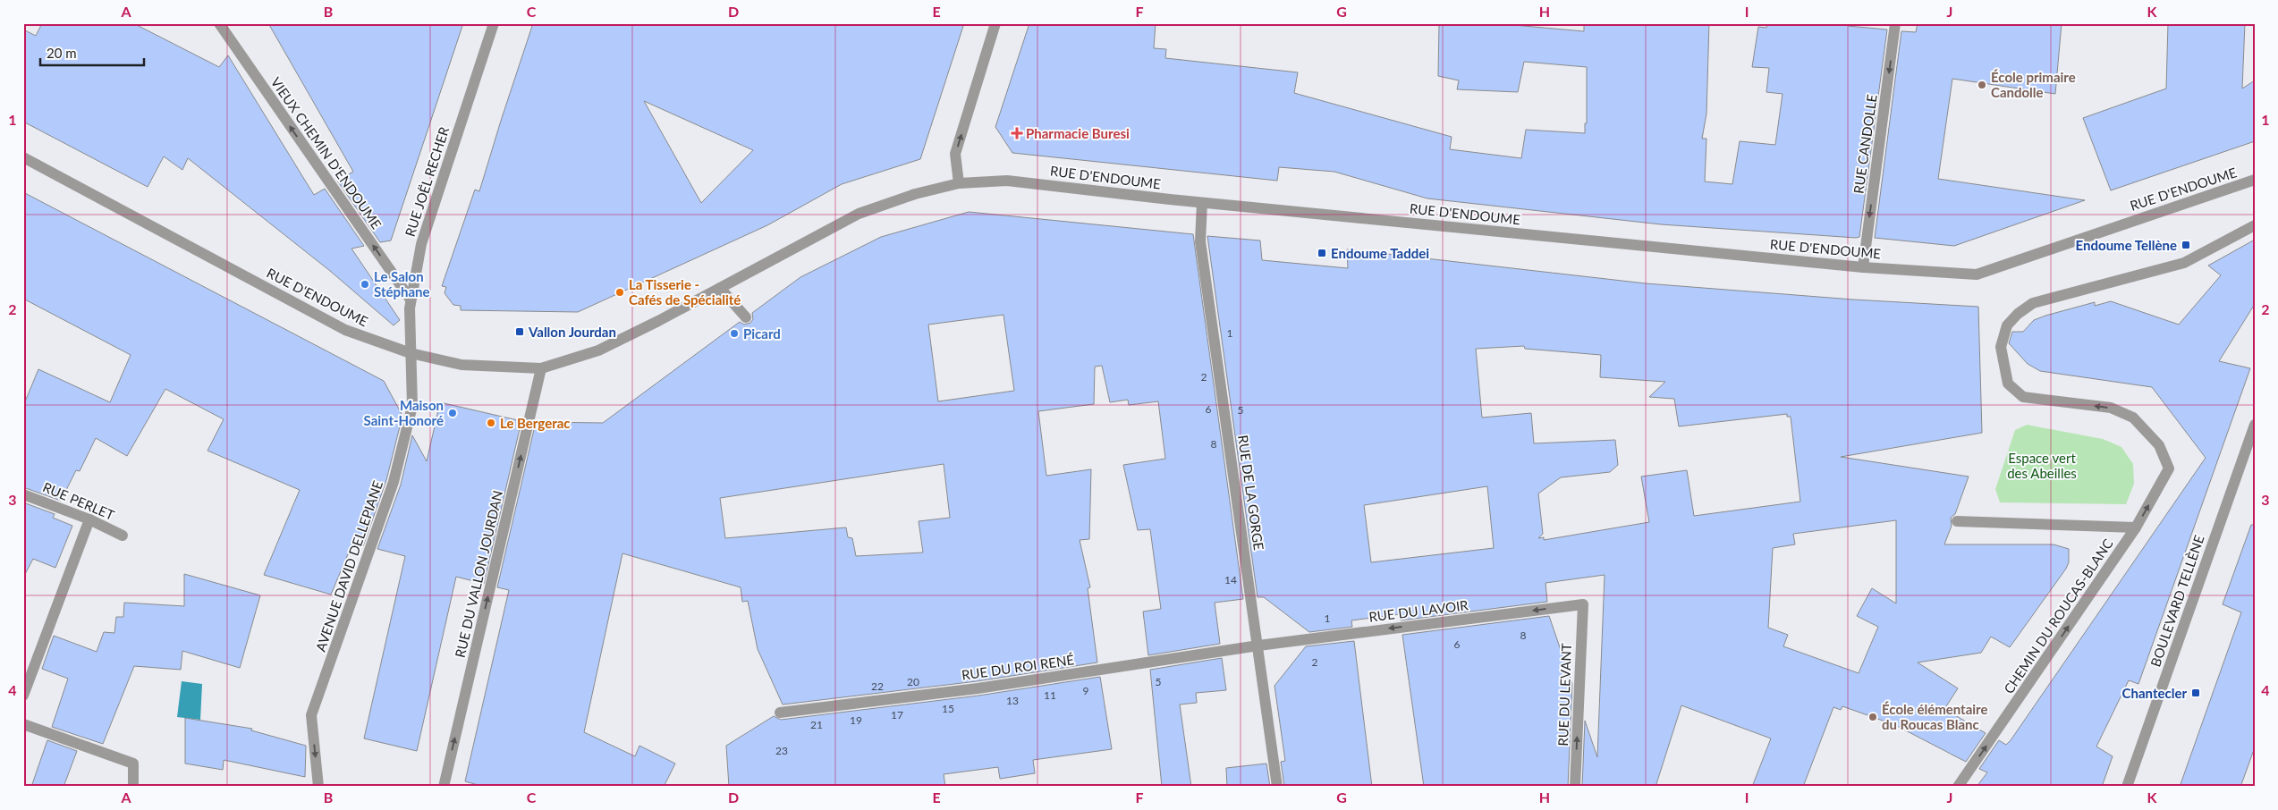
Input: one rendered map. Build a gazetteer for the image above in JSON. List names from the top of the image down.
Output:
{
  "streets": {
    "street": [
      "RUE CANDOLLE",
      "VIEUX CHEMIN D'ENDOUME",
      "RUE D'ENDOUME",
      "RUE JOËL RECHER",
      "RUE DE LA GORGE",
      "RUE PERLET",
      "AVENUE DAVID DELLEPIANE",
      "RUE DU VALLON JOURDAN",
      "BOULEVARD TELLÈNE",
      "RUE DU LAVOIR",
      "CHEMIN DU ROUCAS-BLANC",
      "RUE DU ROI RENÉ",
      "RUE DU LEVANT"
    ]
  },
  "crossings": [
    ["RUE CANDOLLE", "RUE D'ENDOUME"],
    ["VIEUX CHEMIN D'ENDOUME", "RUE JOËL RECHER"],
    ["RUE D'ENDOUME", "RUE JOËL RECHER"],
    ["RUE D'ENDOUME", "RUE DE LA GORGE"],
    ["RUE D'ENDOUME", "AVENUE DAVID DELLEPIANE"],
    ["RUE D'ENDOUME", "RUE DU VALLON JOURDAN"],
    ["RUE JOËL RECHER", "AVENUE DAVID DELLEPIANE"],
    ["RUE DE LA GORGE", "RUE DU LAVOIR"],
    ["RUE DE LA GORGE", "RUE DU ROI RENÉ"],
    ["RUE DU LAVOIR", "RUE DU ROI RENÉ"],
    ["RUE DU LAVOIR", "RUE DU LEVANT"]
  ],
  "one_way": [
    "RUE CANDOLLE",
    "VIEUX CHEMIN D'ENDOUME",
    "AVENUE DAVID DELLEPIANE",
    "RUE DU VALLON JOURDAN",
    "RUE DU LAVOIR",
    "RUE DU LEVANT"
  ],
  "parks": ["Espace vert des Abeilles"],
  "places": {
    "other": [
      "École primaire Candolle",
      "Le Salon Stéphane",
      "La Tisserie - Cafés de Spécialité",
      "Picard",
      "Maison Saint-Honoré",
      "Le Bergerac",
      "École élémentaire du Roucas Blanc"
    ],
    "health": ["Pharmacie Buresi"],
    "transit": [
      "Endoume Tellène",
      "Endoume Taddei",
      "Vallon Jourdan",
      "Chantecler"
    ]
  },
  "house_numbers": [
    "1",
    "2",
    "6",
    "5",
    "8",
    "14",
    "1",
    "8",
    "6",
    "2",
    "20",
    "5",
    "22",
    "9",
    "11",
    "13",
    "15",
    "17",
    "19",
    "21",
    "23"
  ],
  "scale_bar": "20 m",
  "grid": {
    "columns": [
      "A",
      "B",
      "C",
      "D",
      "E",
      "F",
      "G",
      "H",
      "I",
      "J",
      "K"
    ],
    "rows": [
      "1",
      "2",
      "3",
      "4"
    ]
  }
}
